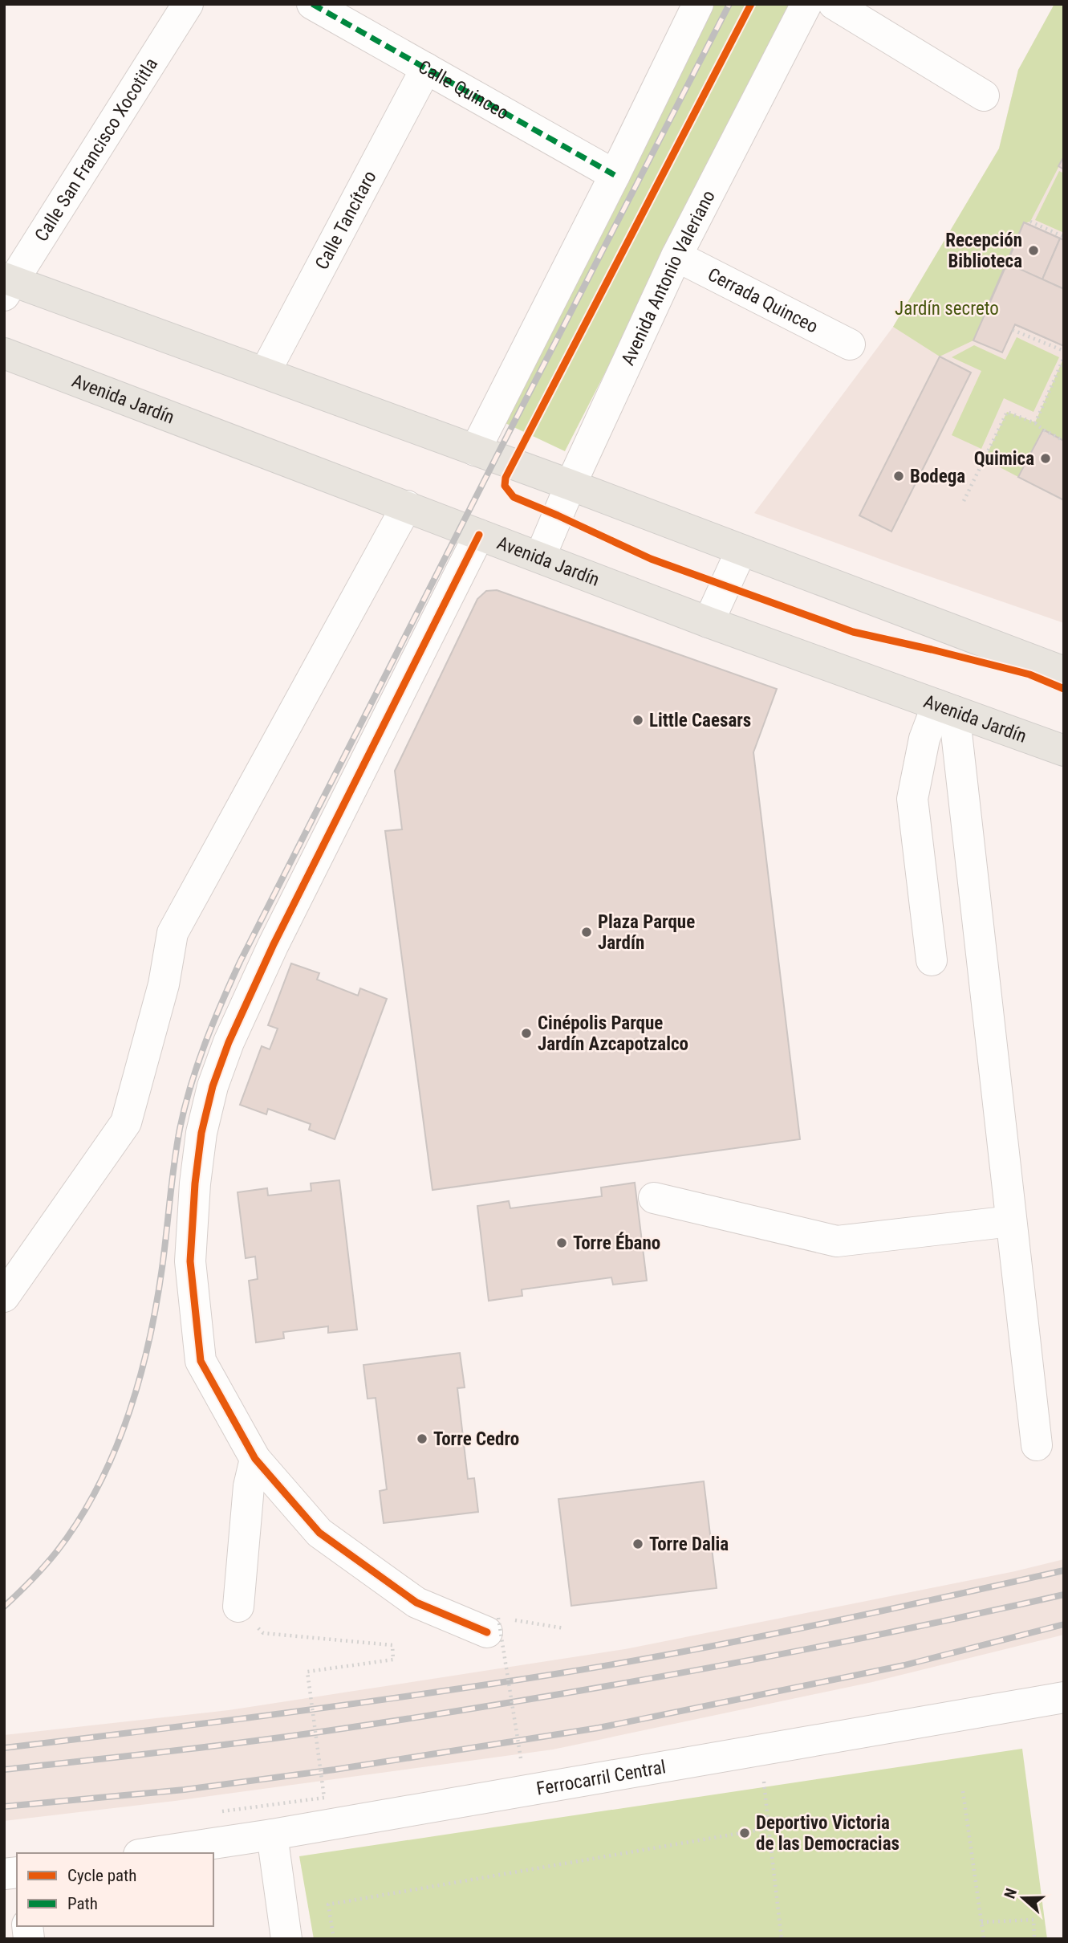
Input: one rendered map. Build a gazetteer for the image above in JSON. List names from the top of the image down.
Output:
{
  "streets": {
    "main road": ["Avenida Jardín"],
    "street": [
      "Calle Quinceo",
      "Calle San Francisco Xocotitla",
      "Calle Tancítaro",
      "Avenida Antonio Valeriano",
      "Cerrada Quinceo",
      "Ferrocarril Central"
    ]
  },
  "crossings": [
    ["Calle Quinceo", "Calle Tancítaro"],
    ["Avenida Antonio Valeriano", "Cerrada Quinceo"],
    ["Avenida Antonio Valeriano", "Avenida Jardín"]
  ],
  "parks": ["Jardín secreto"],
  "places": [
    "Recepción Biblioteca",
    "Quimica",
    "Bodega",
    "Little Caesars",
    "Plaza Parque Jardín",
    "Cinépolis Parque Jardín Azcapotzalco",
    "Torre Ébano",
    "Torre Cedro",
    "Torre Dalia",
    "Deportivo Victoria de las Democracias"
  ],
  "legend": ["Cycle path", "Path"],
  "north": "left"
}
